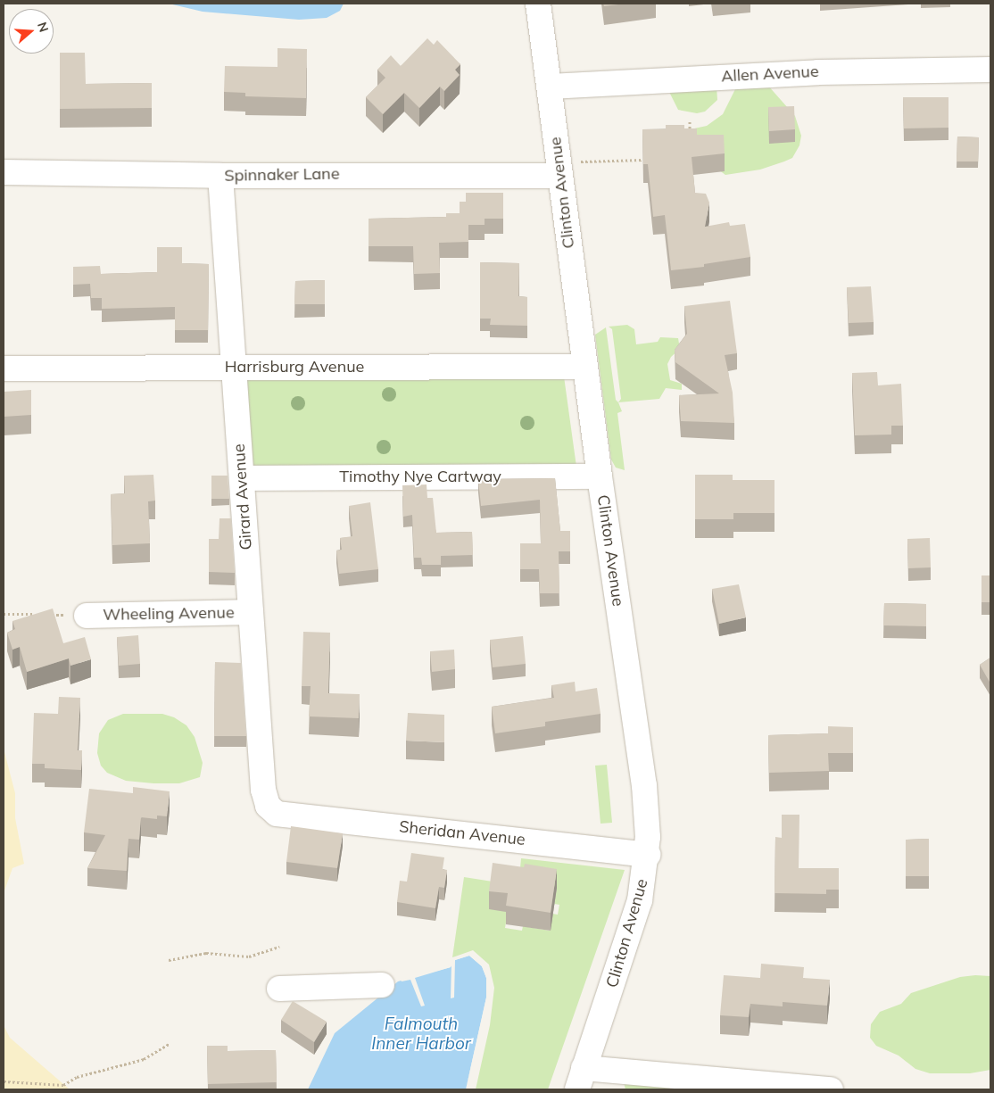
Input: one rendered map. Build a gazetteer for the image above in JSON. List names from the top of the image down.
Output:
{
  "streets": {
    "street": [
      "Allen Avenue",
      "Spinnaker Lane",
      "Clinton Avenue",
      "Harrisburg Avenue",
      "Timothy Nye Cartway",
      "Girard Avenue",
      "Wheeling Avenue",
      "Sheridan Avenue"
    ]
  },
  "crossings": [
    ["Allen Avenue", "Clinton Avenue"],
    ["Spinnaker Lane", "Clinton Avenue"],
    ["Spinnaker Lane", "Girard Avenue"],
    ["Clinton Avenue", "Harrisburg Avenue"],
    ["Clinton Avenue", "Timothy Nye Cartway"],
    ["Clinton Avenue", "Sheridan Avenue"],
    ["Harrisburg Avenue", "Girard Avenue"],
    ["Timothy Nye Cartway", "Girard Avenue"],
    ["Girard Avenue", "Wheeling Avenue"],
    ["Girard Avenue", "Sheridan Avenue"]
  ],
  "water": ["Falmouth Inner Harbor"],
  "north": "right"
}
